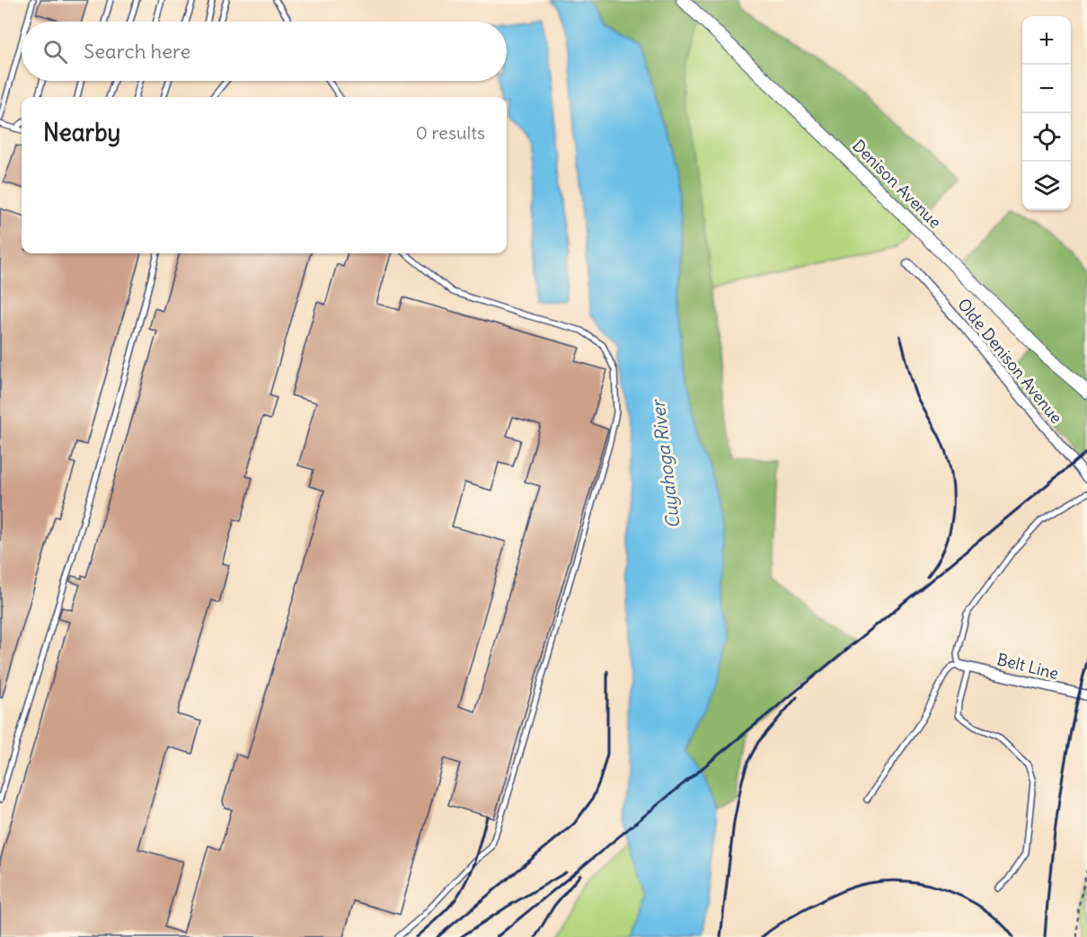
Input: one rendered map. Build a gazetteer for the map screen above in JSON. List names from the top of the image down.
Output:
{
  "streets": {
    "main road": ["Denison Avenue"],
    "street": ["Olde Denison Avenue", "Belt Line"]
  },
  "water": ["Cuyahoga River"],
  "page": {
    "map_buttons": ["+", "−"],
    "search": "Search here",
    "heading": ["Nearby", "0 results"]
  }
}
